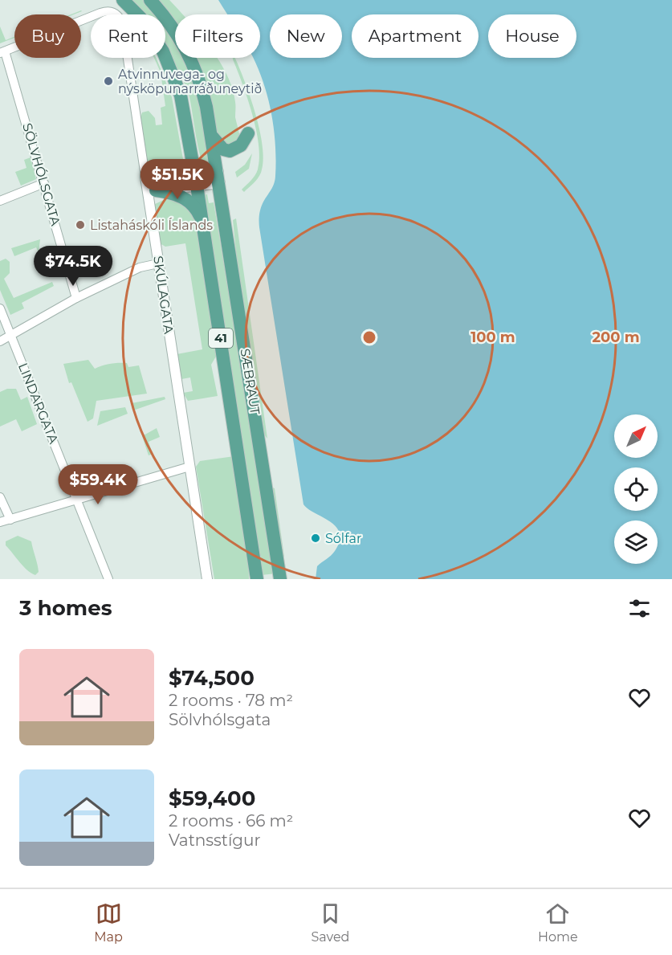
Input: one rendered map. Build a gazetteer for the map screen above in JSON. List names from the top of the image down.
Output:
{
  "streets": {
    "main road": ["41", "SÆBRAUT"],
    "street": ["SÖLVHÓLSGATA", "SKÚLAGATA", "LINDARGATA"]
  },
  "crossings": [
    ["SÖLVHÓLSGATA", "SKÚLAGATA"]
  ],
  "places": ["Atvinnuvega- og nýsköpunarráðuneytið", "Listaháskóli Íslands", "Sólfar"],
  "north": "top right",
  "page": {
    "chip": [
      "Buy",
      "Rent",
      "Filters",
      "New",
      "Apartment",
      "House"
    ],
    "price": ["$51.5K", "$74.5K", "$59.4K"],
    "heading": "3 homes",
    "list": [
      {
        "name": "$74,500",
        "note": "2 rooms · 78 m² · Sölvhólsgata"
      },
      {
        "name": "$59,400",
        "note": "2 rooms · 66 m² · Vatnsstígur"
      }
    ],
    "tabs": ["Map", "Saved", "Home"]
  },
  "rings": ["100 m", "200 m"]
}
